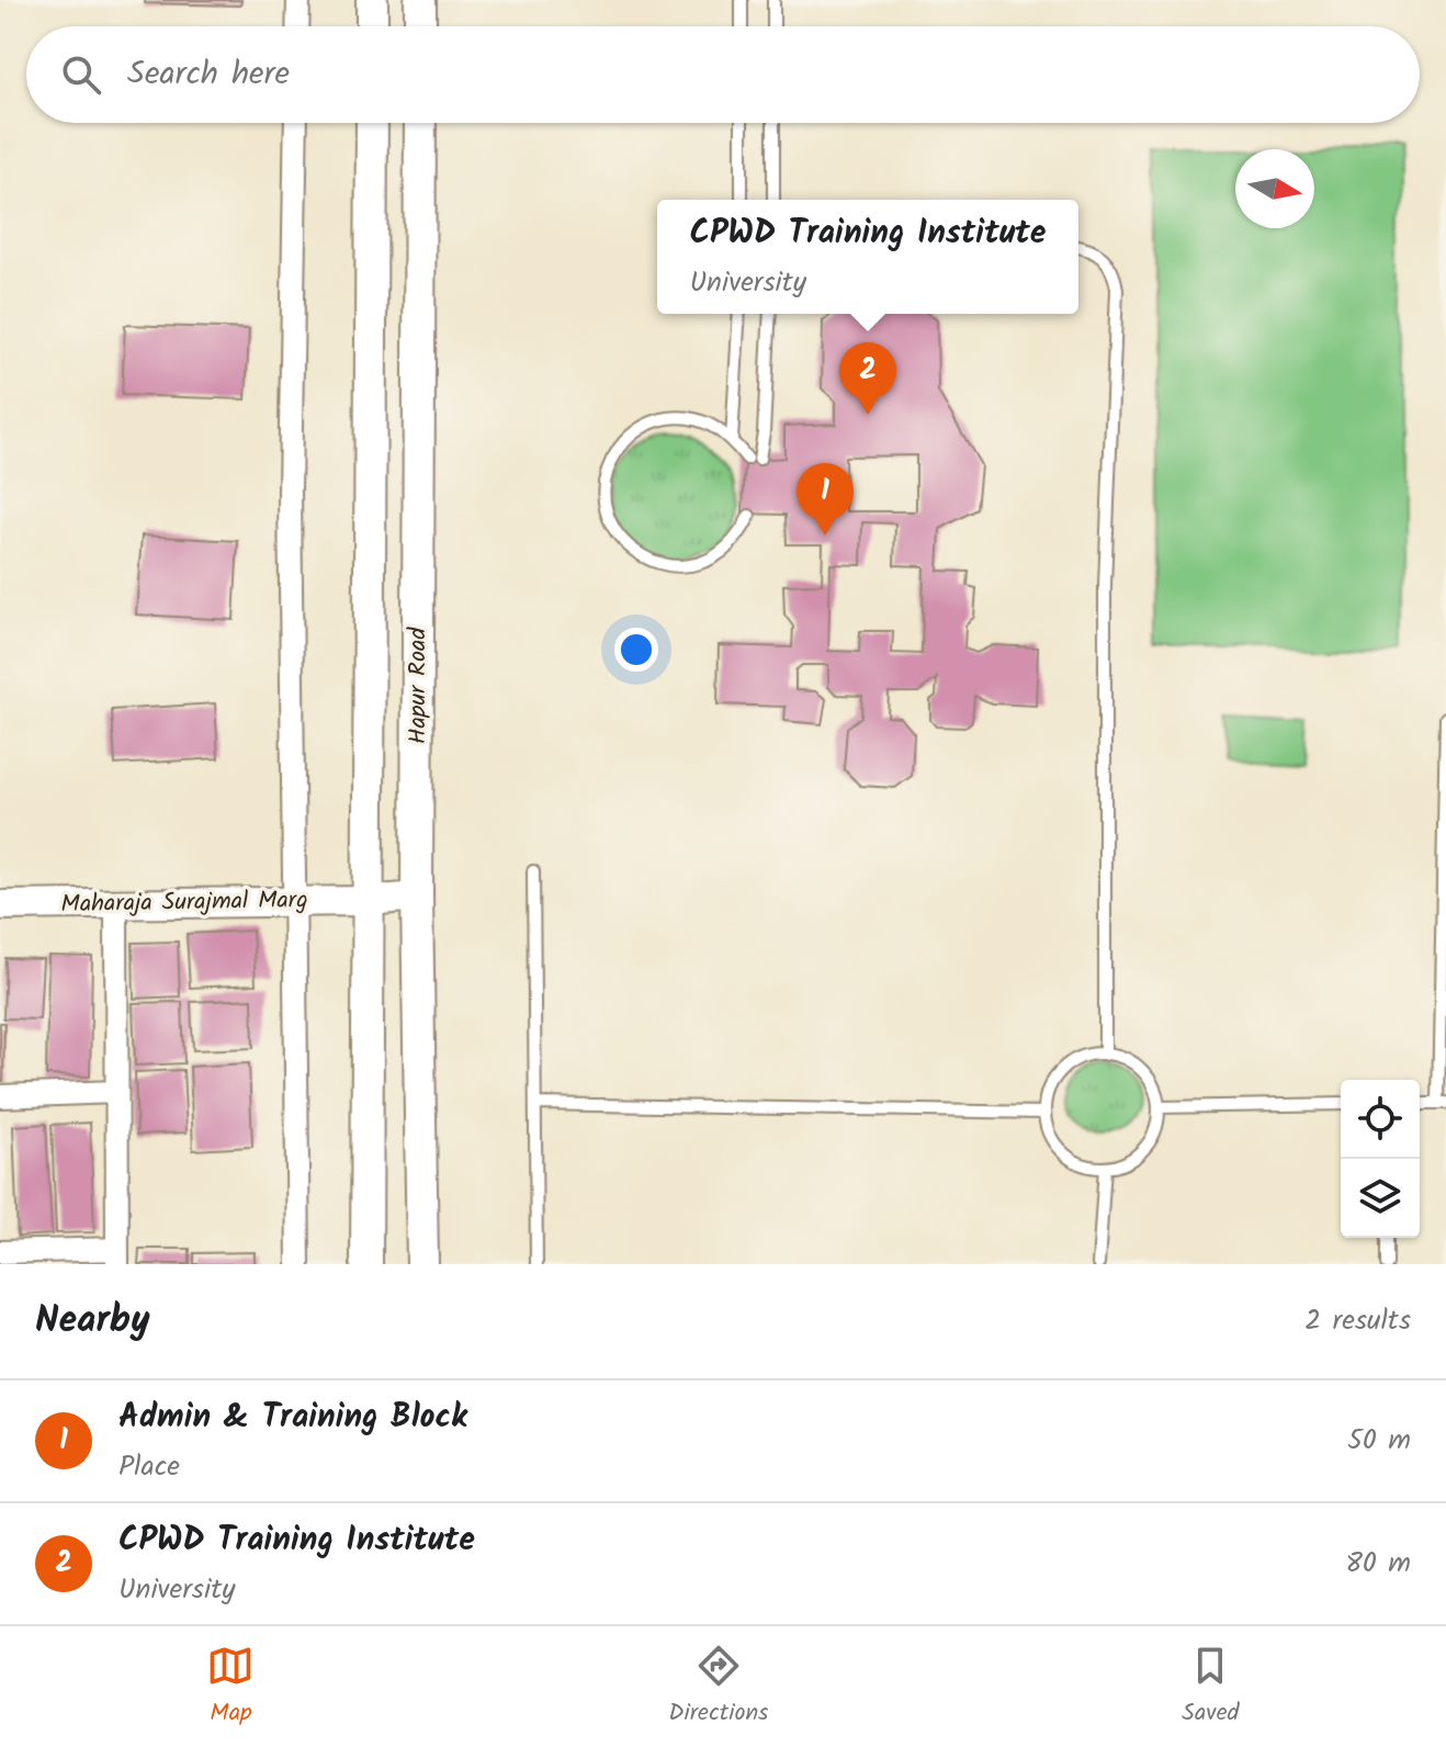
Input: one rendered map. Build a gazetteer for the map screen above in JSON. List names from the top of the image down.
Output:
{
  "streets": {
    "main road": ["Hapur Road"],
    "street": ["Maharaja Surajmal Marg"]
  },
  "crossings": [
    ["Hapur Road", "Maharaja Surajmal Marg"]
  ],
  "north": "right",
  "page": {
    "search": "Search here",
    "popup": ["CPWD Training Institute", "University"],
    "pins": ["2", "1"],
    "heading": ["Nearby", "2 results"],
    "list": [
      {
        "mark": "1",
        "name": "Admin & Training Block",
        "note": "Place",
        "value": "50 m"
      },
      {
        "mark": "2",
        "name": "CPWD Training Institute",
        "note": "University",
        "value": "80 m"
      }
    ],
    "nav": ["Map", "Directions", "Saved"]
  }
}
